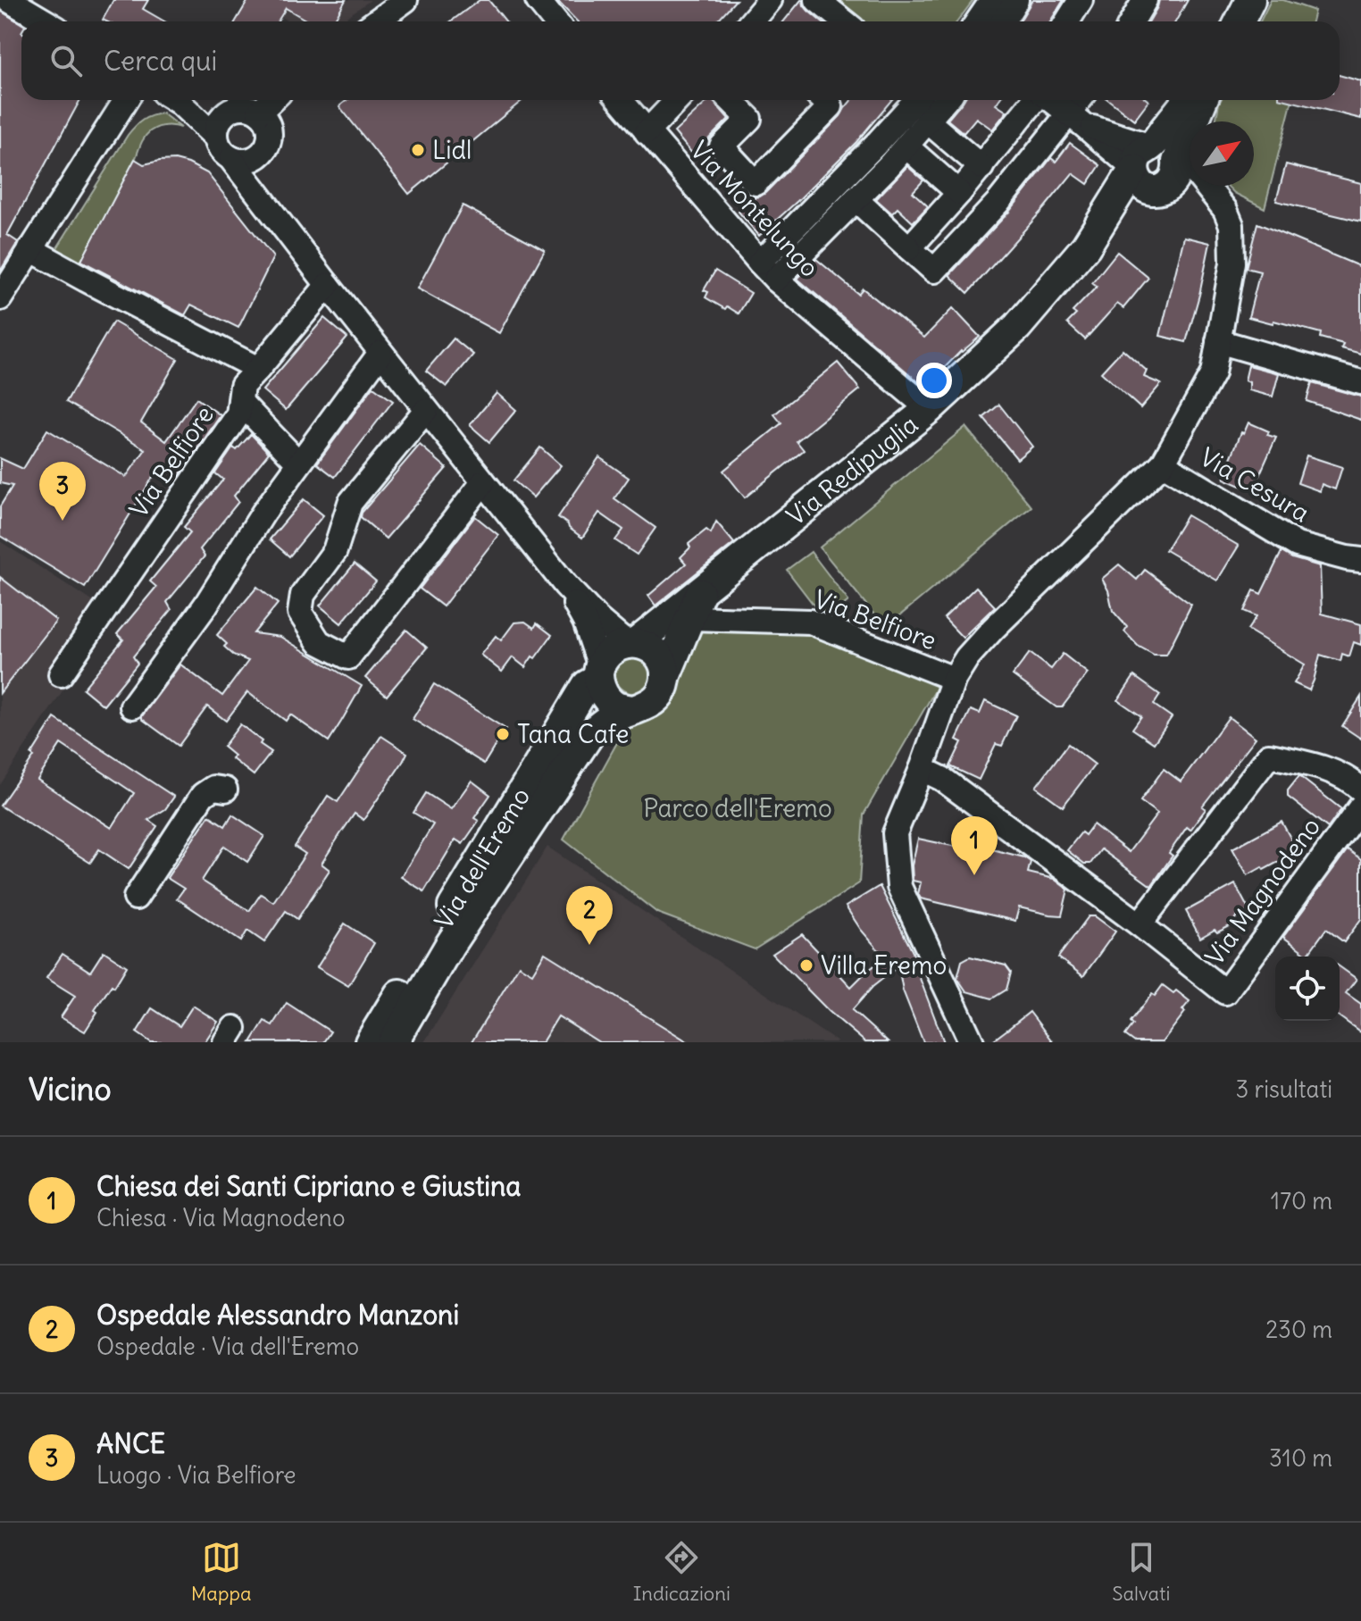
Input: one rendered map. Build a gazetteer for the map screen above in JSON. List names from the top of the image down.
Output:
{
  "streets": {
    "main road": ["Via Redipuglia", "Via dell'Eremo"],
    "street": [
      "Via Montelungo",
      "Via Belfiore",
      "Via Cesura",
      "Via Magnodeno"
    ]
  },
  "crossings": [
    ["Via Montelungo", "Via Redipuglia"],
    ["Via Belfiore", "Via Redipuglia"],
    ["Via Redipuglia", "Via dell'Eremo"]
  ],
  "parks": ["Parco dell'Eremo"],
  "places": ["Lidl", "Tana Cafe", "Villa Eremo"],
  "north": "top right",
  "page": {
    "search": "Cerca qui",
    "pins": ["3", "1", "2"],
    "heading": ["Vicino", "3 risultati"],
    "list": [
      {
        "mark": "1",
        "name": "Chiesa dei Santi Cipriano e Giustina",
        "note": "Chiesa · Via Magnodeno",
        "value": "170 m"
      },
      {
        "mark": "2",
        "name": "Ospedale Alessandro Manzoni",
        "note": "Ospedale · Via dell'Eremo",
        "value": "230 m"
      },
      {
        "mark": "3",
        "name": "ANCE",
        "note": "Luogo · Via Belfiore",
        "value": "310 m"
      }
    ],
    "nav": ["Mappa", "Indicazioni", "Salvati"]
  }
}
